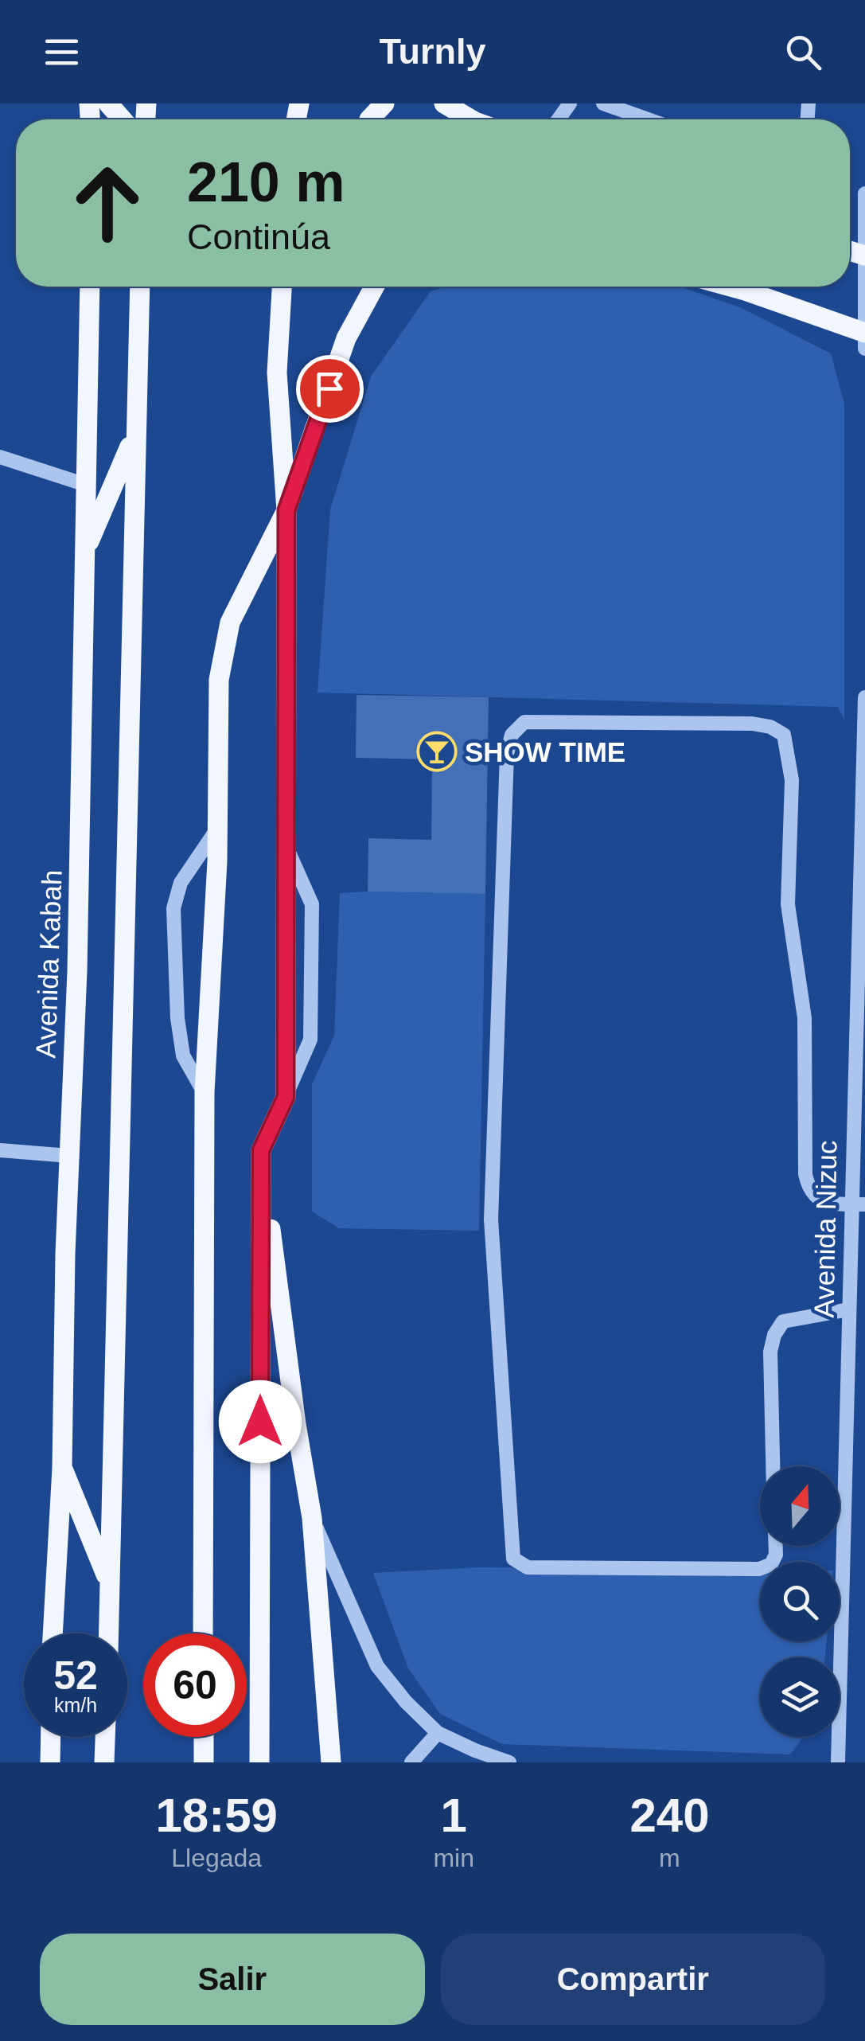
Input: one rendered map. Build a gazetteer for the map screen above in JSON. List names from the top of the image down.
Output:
{
  "streets": {
    "main road": ["Avenida Kabah"],
    "street": ["Avenida Nizuc"]
  },
  "places": {
    "bar": ["SHOW TIME"]
  },
  "north": "top",
  "page": {
    "header": "Turnly",
    "turn": ["210 m", "Continúa"],
    "speed": "52 km/h",
    "limit": "60",
    "eta": [
      "18:59",
      "Llegada",
      "1",
      "min",
      "240",
      "m"
    ],
    "buttons": ["Salir", "Compartir"]
  }
}
